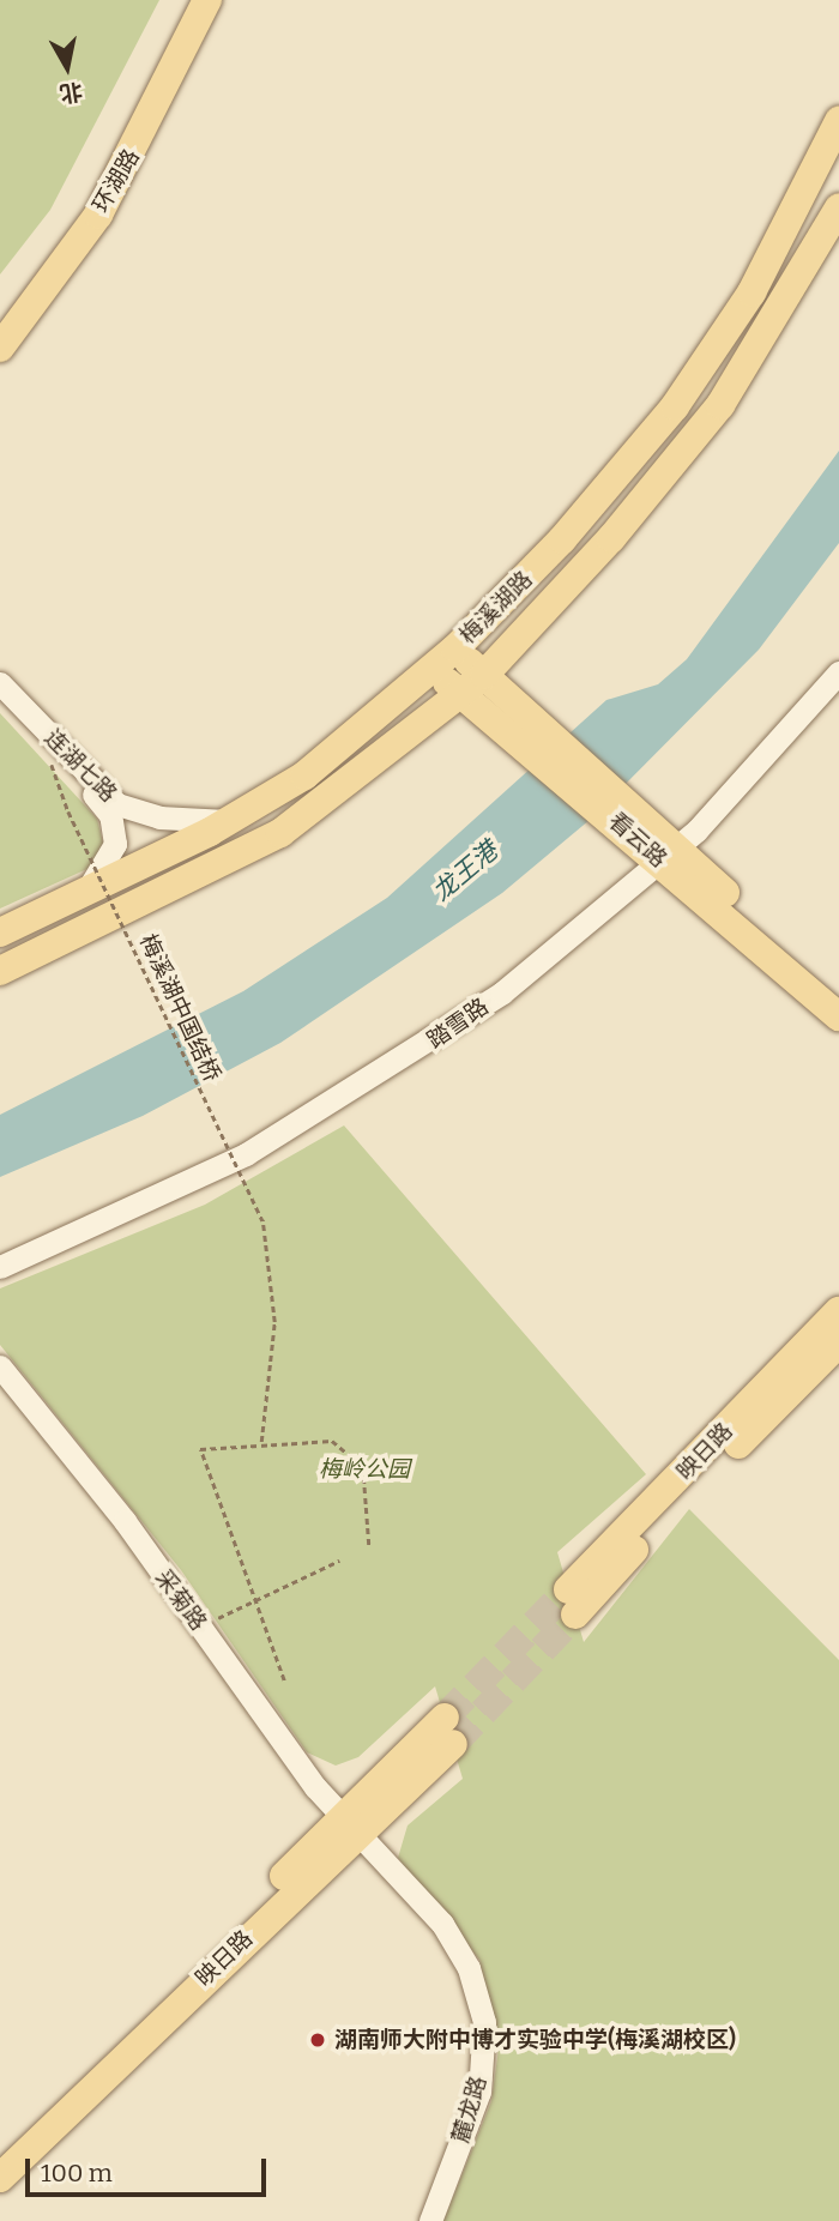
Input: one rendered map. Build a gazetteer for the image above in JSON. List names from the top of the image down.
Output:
{
  "streets": {
    "main road": [
      "环湖路",
      "梅溪湖路",
      "看云路",
      "映日路"
    ],
    "street": [
      "连湖七路",
      "踏雪路",
      "采菊路",
      "麓龙路"
    ],
    "path": ["梅溪湖中国结桥"]
  },
  "crossings": [
    ["梅溪湖路", "连湖七路"],
    ["连湖七路", "梅溪湖中国结桥"],
    ["看云路", "踏雪路"],
    ["映日路", "采菊路"],
    ["映日路", "麓龙路"],
    ["采菊路", "麓龙路"]
  ],
  "water": ["龙王港"],
  "parks": ["梅岭公园"],
  "places": ["湖南师大附中博才实验中学(梅溪湖校区)"],
  "scale_bar": "100 m",
  "north": "bottom"
}
